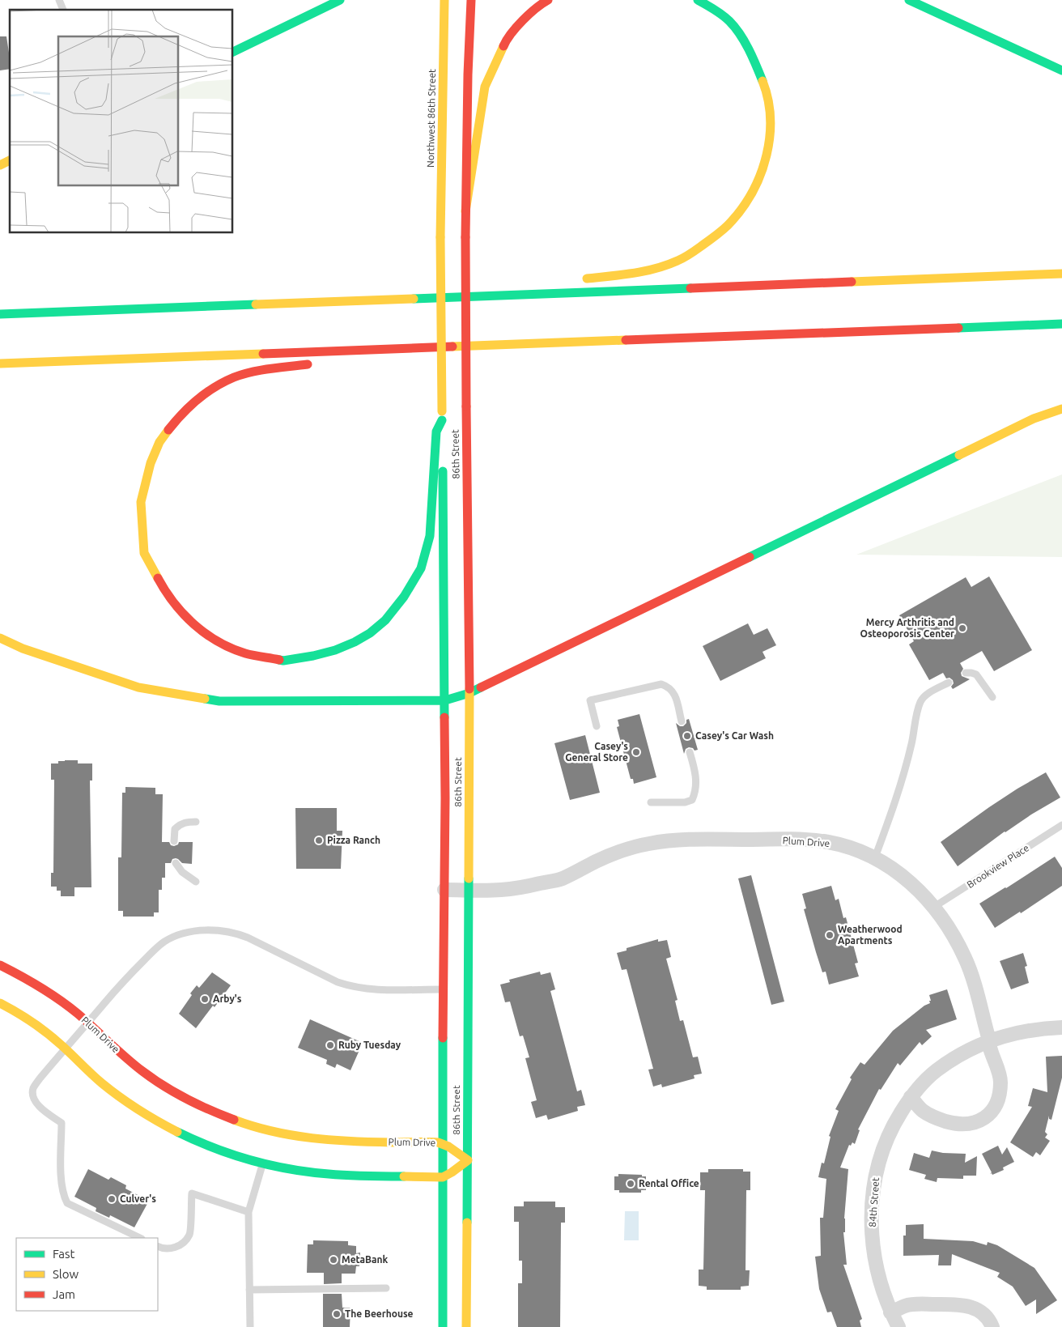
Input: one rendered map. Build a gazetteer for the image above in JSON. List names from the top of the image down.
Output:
{
  "streets": {
    "main road": ["Northwest 86th Street", "86th Street", "Plum Drive"],
    "street": ["84th Street"],
    "lane": ["Brookview Place"]
  },
  "crossings": [
    ["Northwest 86th Street", "86th Street"],
    ["86th Street", "Plum Drive"],
    ["Plum Drive", "Brookview Place"],
    ["Plum Drive", "84th Street"]
  ],
  "places": [
    "Mercy Arthritis and Osteoporosis Center",
    "Casey's Car Wash",
    "Casey's General Store",
    "Pizza Ranch",
    "Weatherwood Apartments",
    "Arby's",
    "Ruby Tuesday",
    "Rental Office",
    "Culver's",
    "MetaBank",
    "The Beerhouse"
  ],
  "legend": ["Fast", "Slow", "Jam"]
}
